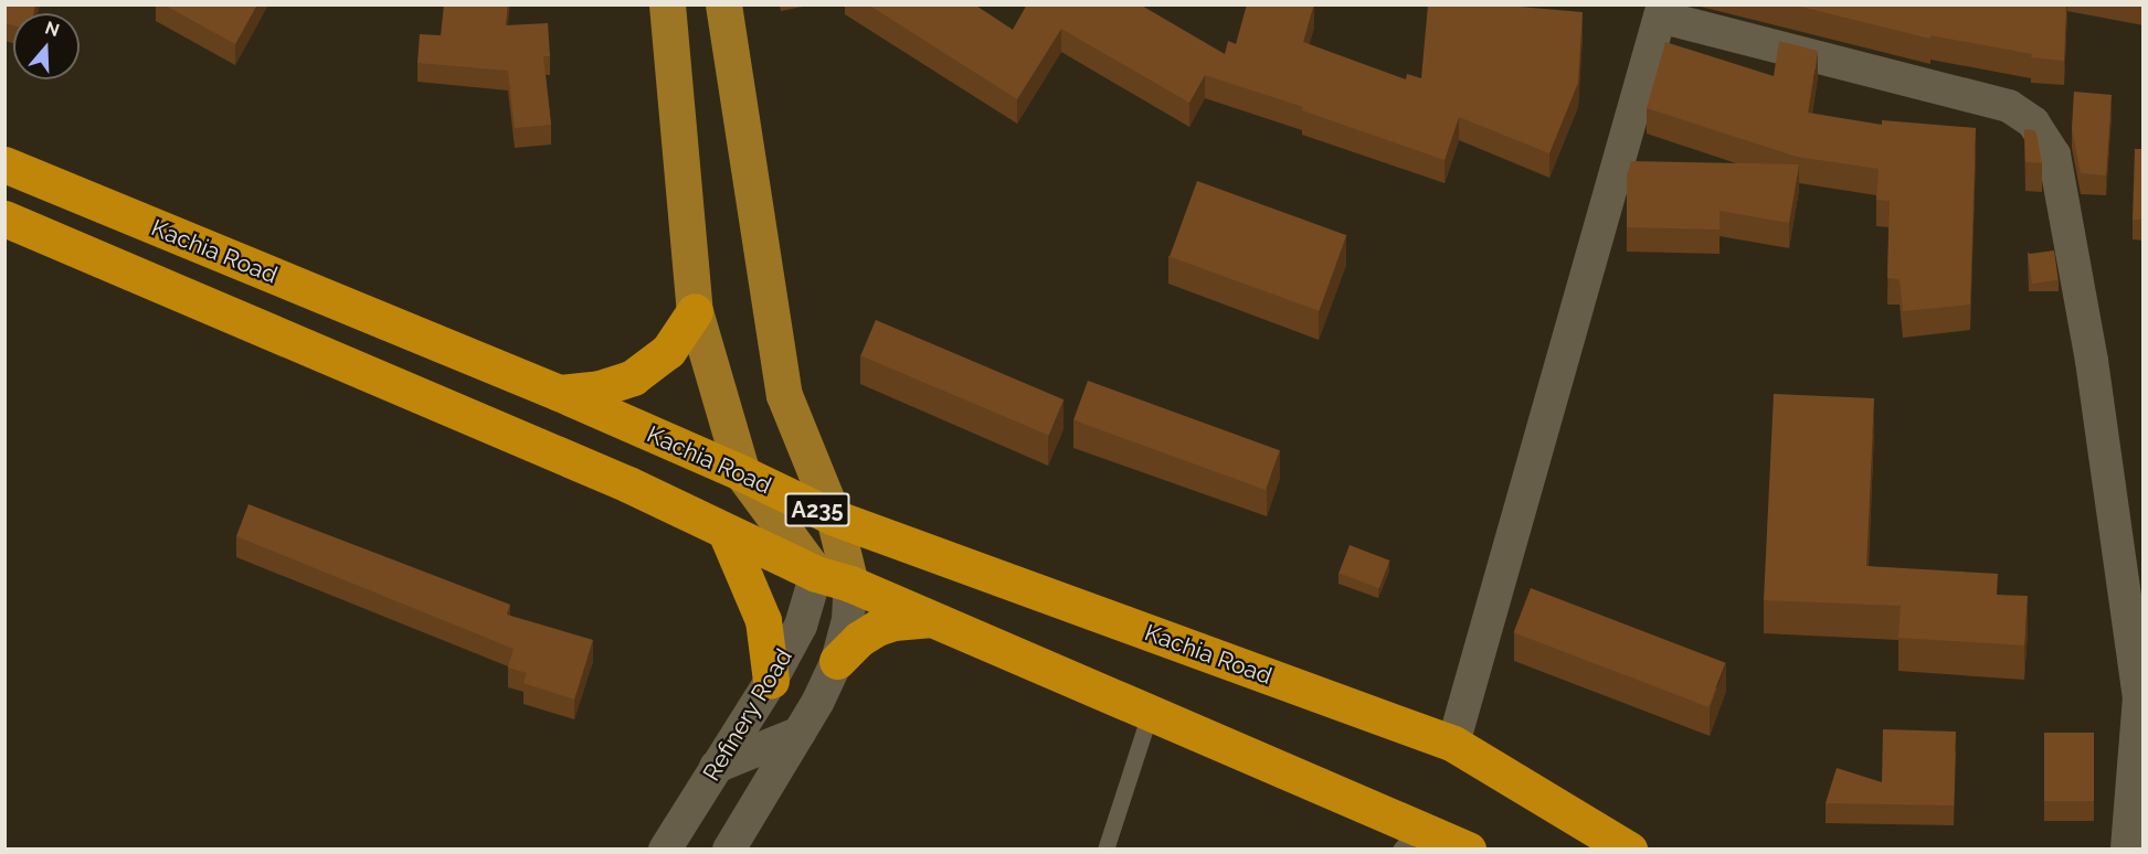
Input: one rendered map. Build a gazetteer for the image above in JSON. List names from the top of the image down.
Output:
{
  "streets": {
    "highway": ["Kachia Road", "A235"],
    "street": ["Refinery Road"]
  },
  "crossings": [
    ["A235", "Refinery Road"]
  ],
  "north": "top"
}
